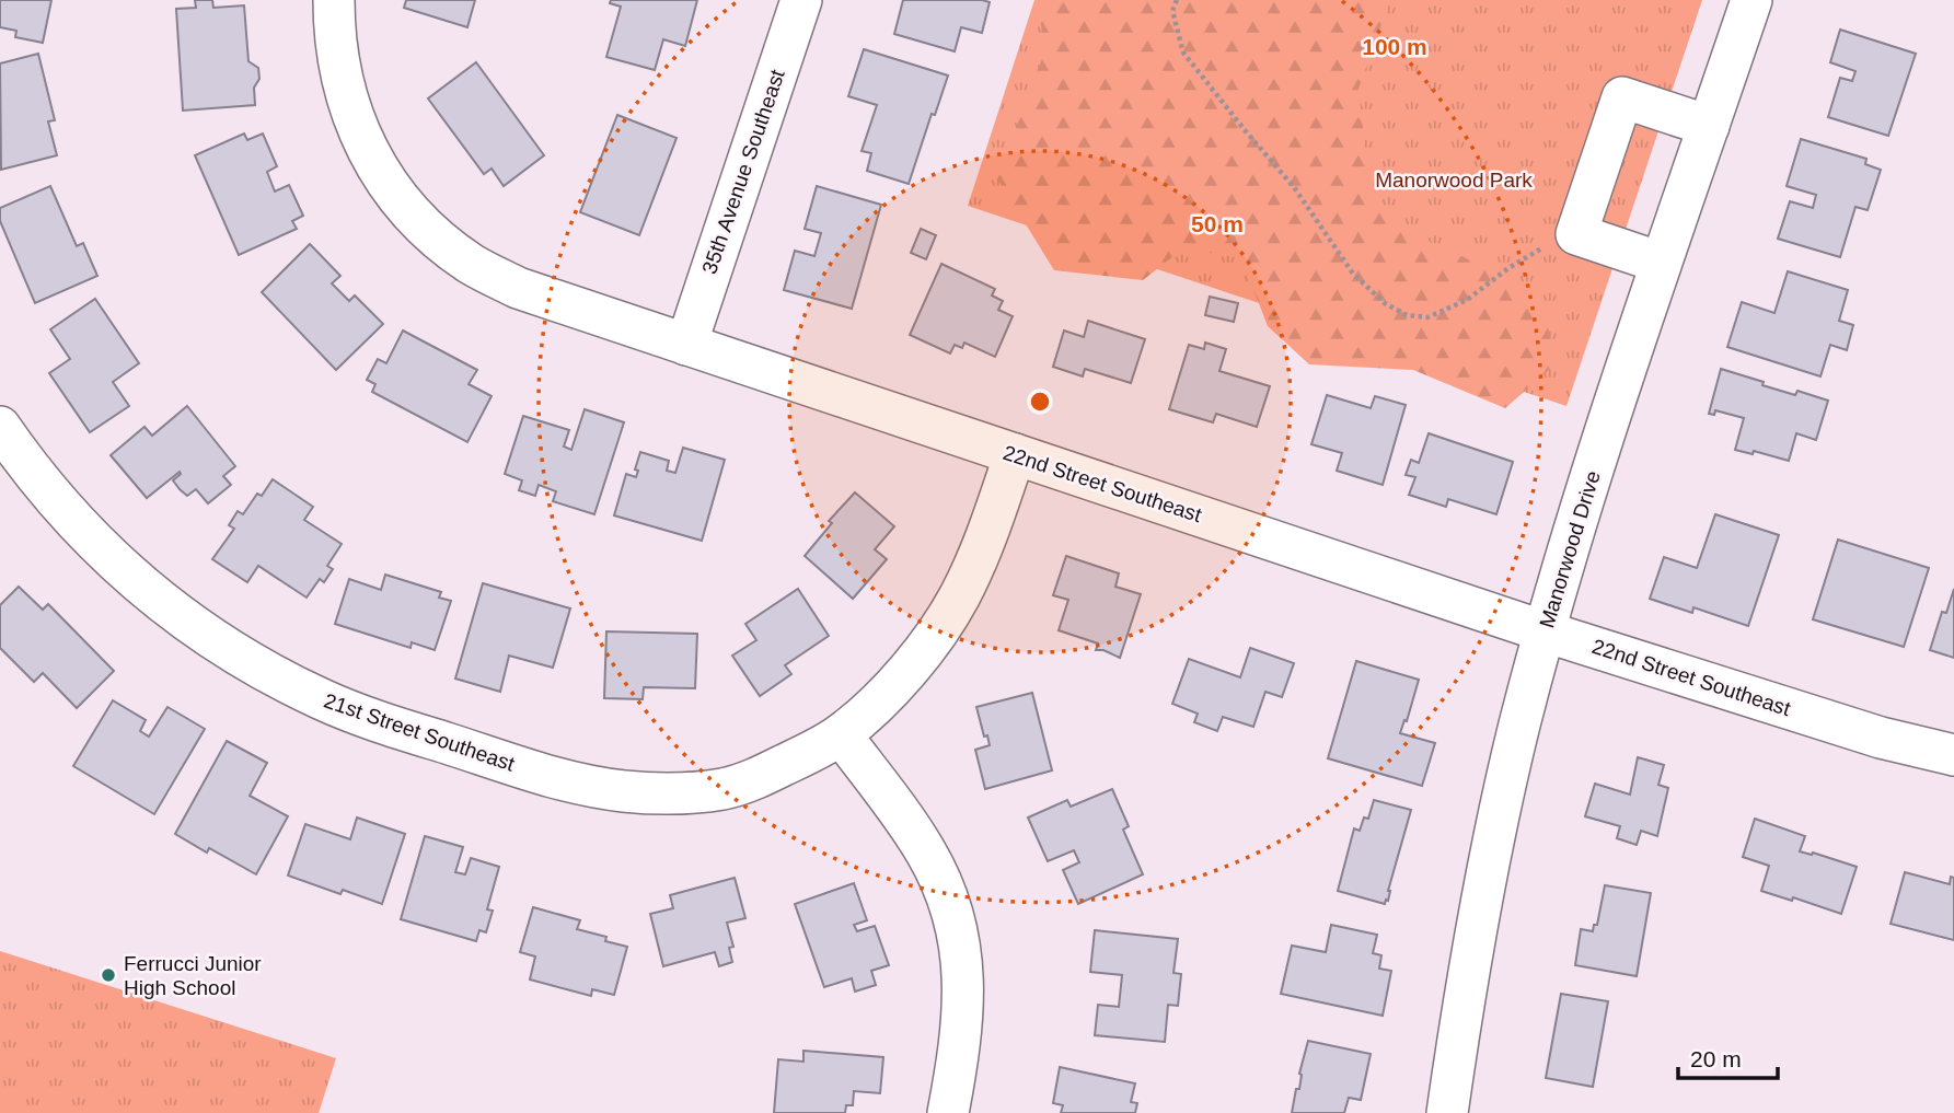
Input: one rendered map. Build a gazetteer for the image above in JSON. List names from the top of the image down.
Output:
{
  "streets": {
    "street": [
      "35th Avenue Southeast",
      "22nd Street Southeast",
      "Manorwood Drive",
      "21st Street Southeast"
    ]
  },
  "crossings": [
    ["35th Avenue Southeast", "22nd Street Southeast"],
    ["22nd Street Southeast", "Manorwood Drive"],
    ["22nd Street Southeast", "21st Street Southeast"]
  ],
  "parks": ["Manorwood Park"],
  "places": ["Ferrucci Junior High School"],
  "scale_bar": "20 m",
  "rings": ["100 m", "50 m"]
}
